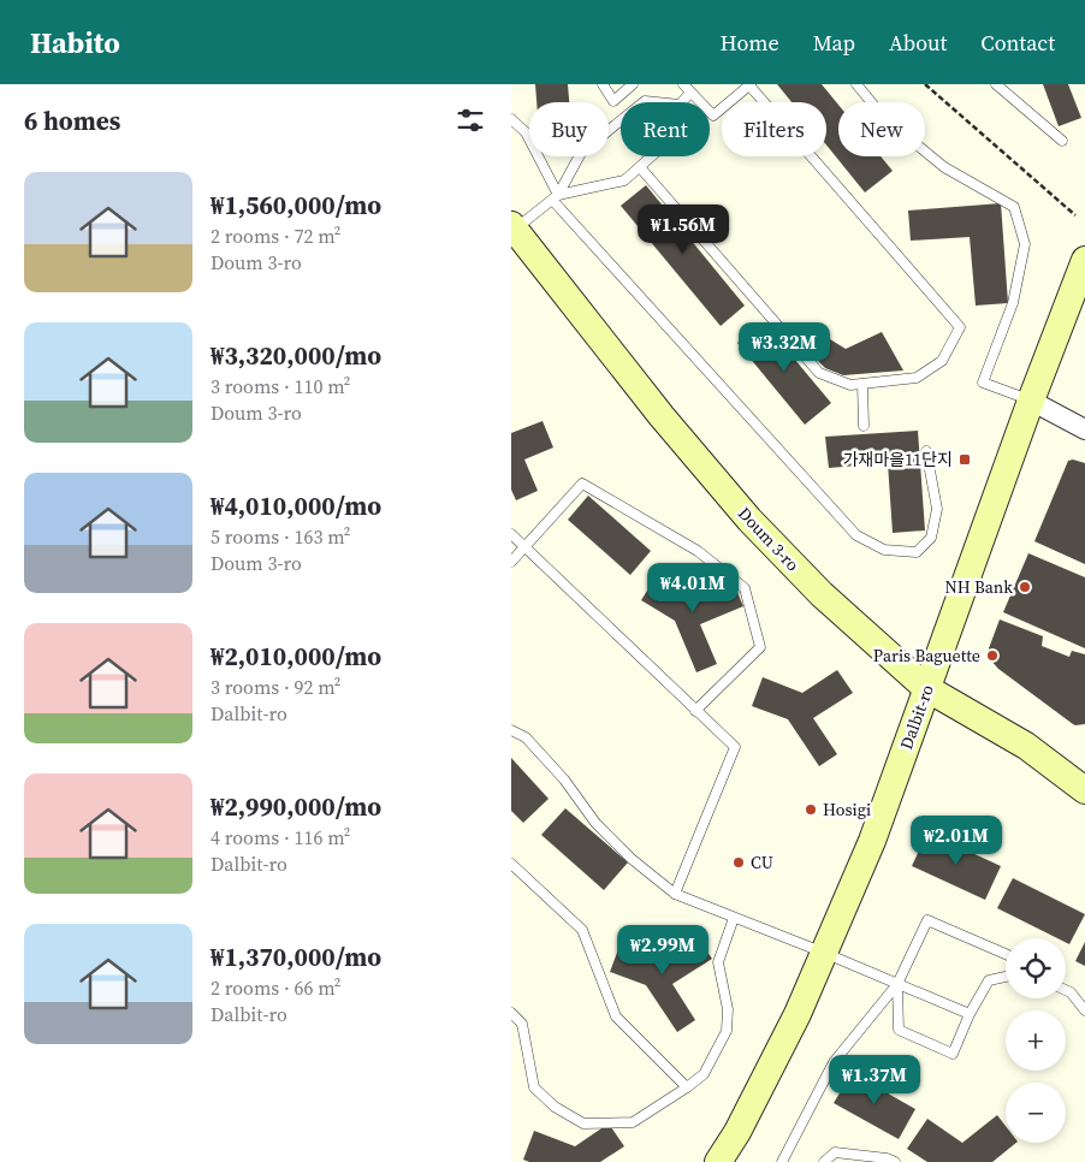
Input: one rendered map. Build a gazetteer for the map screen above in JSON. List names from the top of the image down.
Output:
{
  "streets": {
    "street": ["Doum 3-ro", "Dalbit-ro"]
  },
  "crossings": [
    ["Doum 3-ro", "Dalbit-ro"]
  ],
  "places": {
    "transit": ["가재마을11단지"],
    "other": [
      "NH Bank",
      "Paris Baguette",
      "Hosigi",
      "CU"
    ]
  },
  "page": {
    "header": "Habito",
    "nav": [
      "Home",
      "Map",
      "About",
      "Contact"
    ],
    "heading": "6 homes",
    "chip": [
      "Buy",
      "Rent",
      "Filters",
      "New"
    ],
    "list": [
      {
        "name": "₩1,560,000/mo",
        "note": "2 rooms · 72 m² · Doum 3-ro"
      },
      {
        "name": "₩3,320,000/mo",
        "note": "3 rooms · 110 m² · Doum 3-ro"
      },
      {
        "name": "₩4,010,000/mo",
        "note": "5 rooms · 163 m² · Doum 3-ro"
      },
      {
        "name": "₩2,010,000/mo",
        "note": "3 rooms · 92 m² · Dalbit-ro"
      },
      {
        "name": "₩2,990,000/mo",
        "note": "4 rooms · 116 m² · Dalbit-ro"
      },
      {
        "name": "₩1,370,000/mo",
        "note": "2 rooms · 66 m² · Dalbit-ro"
      }
    ],
    "price": [
      "₩1.56M",
      "₩3.32M",
      "₩4.01M",
      "₩2.01M",
      "₩2.99M",
      "₩1.37M"
    ],
    "map_buttons": ["+", "−"]
  }
}
